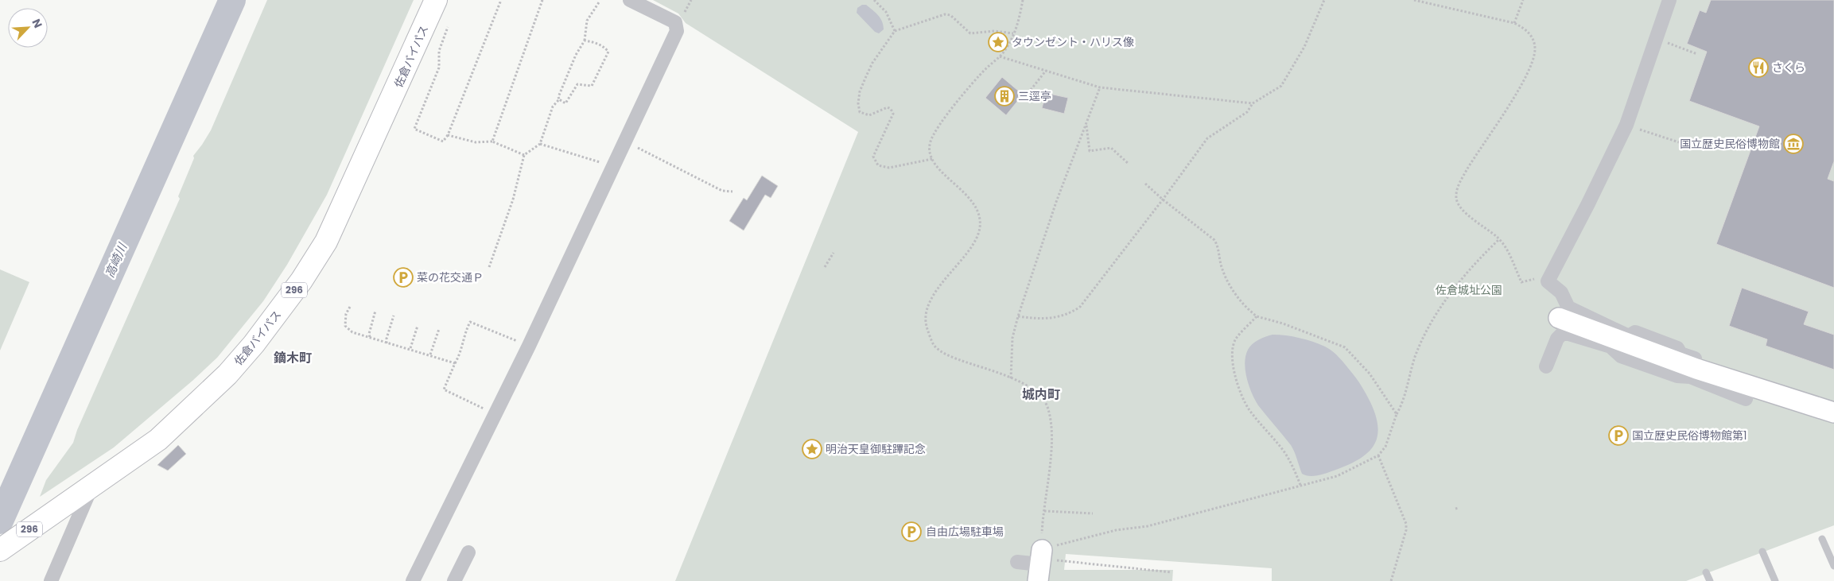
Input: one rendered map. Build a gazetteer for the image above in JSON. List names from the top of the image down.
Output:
{
  "streets": {
    "highway": ["佐倉バイパス", "296"]
  },
  "districts": ["鏑木町", "城内町"],
  "water": ["高崎川"],
  "parks": ["佐倉城址公園"],
  "places": {
    "place": ["タウンゼント・ハリス像", "明治天皇御駐蹕記念"],
    "restaurant": ["さくら"],
    "building": ["三逕亭"],
    "museum": ["国立歴史民俗博物館"],
    "parking": ["菜の花交通Ｐ", "国立歴史民俗博物館第1", "自由広場駐車場"]
  },
  "north": "top right"
}
